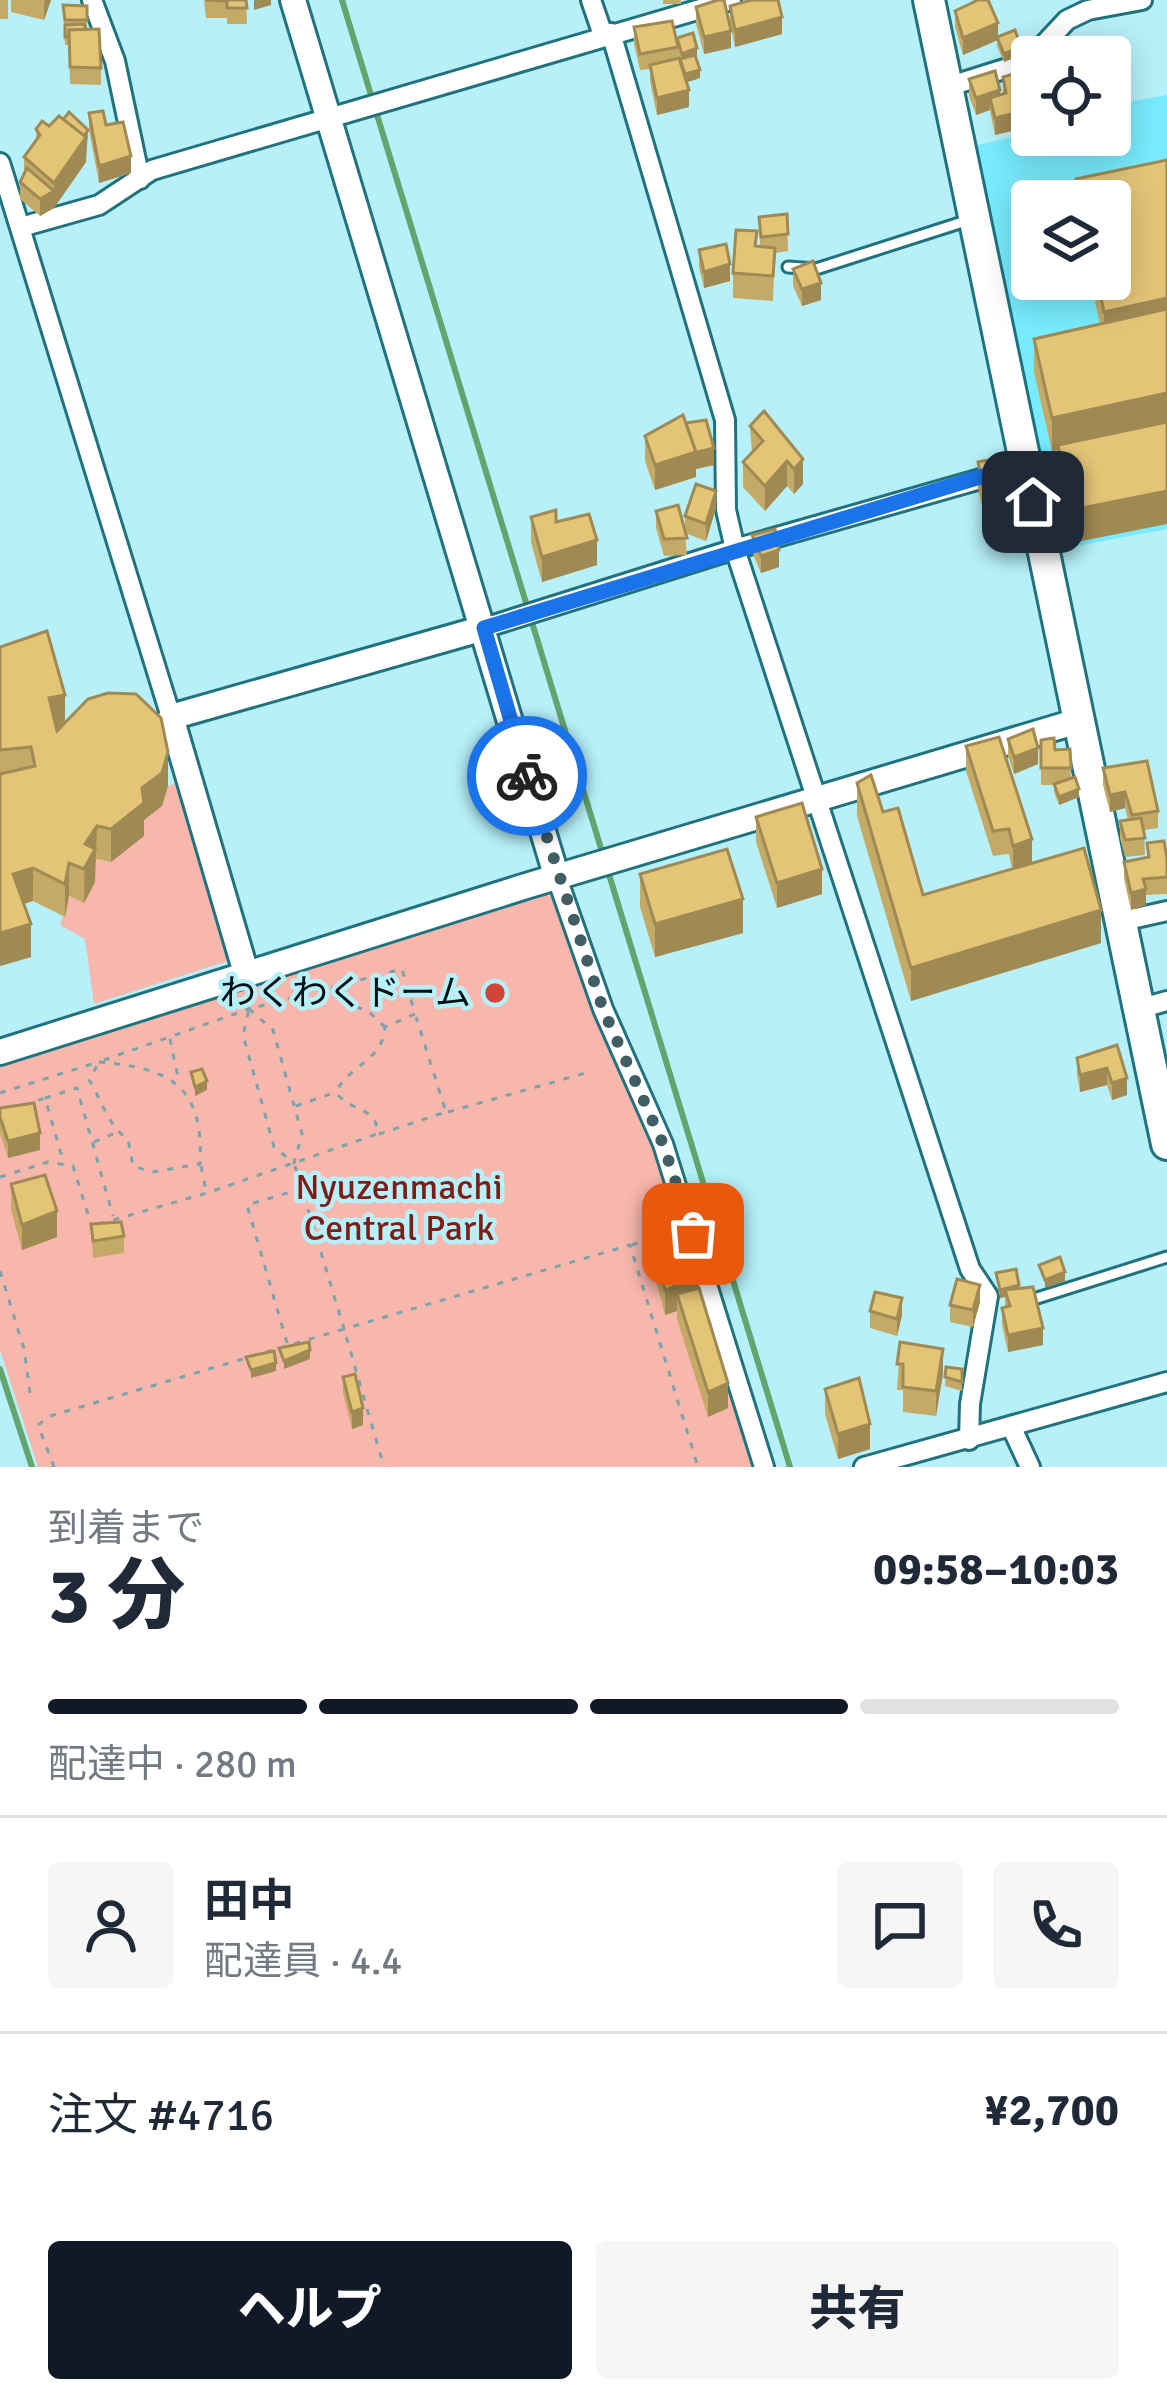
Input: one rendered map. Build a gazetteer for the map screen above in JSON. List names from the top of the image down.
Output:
{
  "parks": ["Nyuzenmachi Central Park"],
  "places": ["わくわくドーム"],
  "page": {
    "heading": ["3 分", "到着まで", "09:58–10:03"],
    "panel": [
      "田中",
      "配達員 · 4.4",
      "注文 #4716",
      "¥2,700"
    ],
    "bar": "配達中 · 280 m",
    "buttons": ["ヘルプ", "共有"]
  }
}
